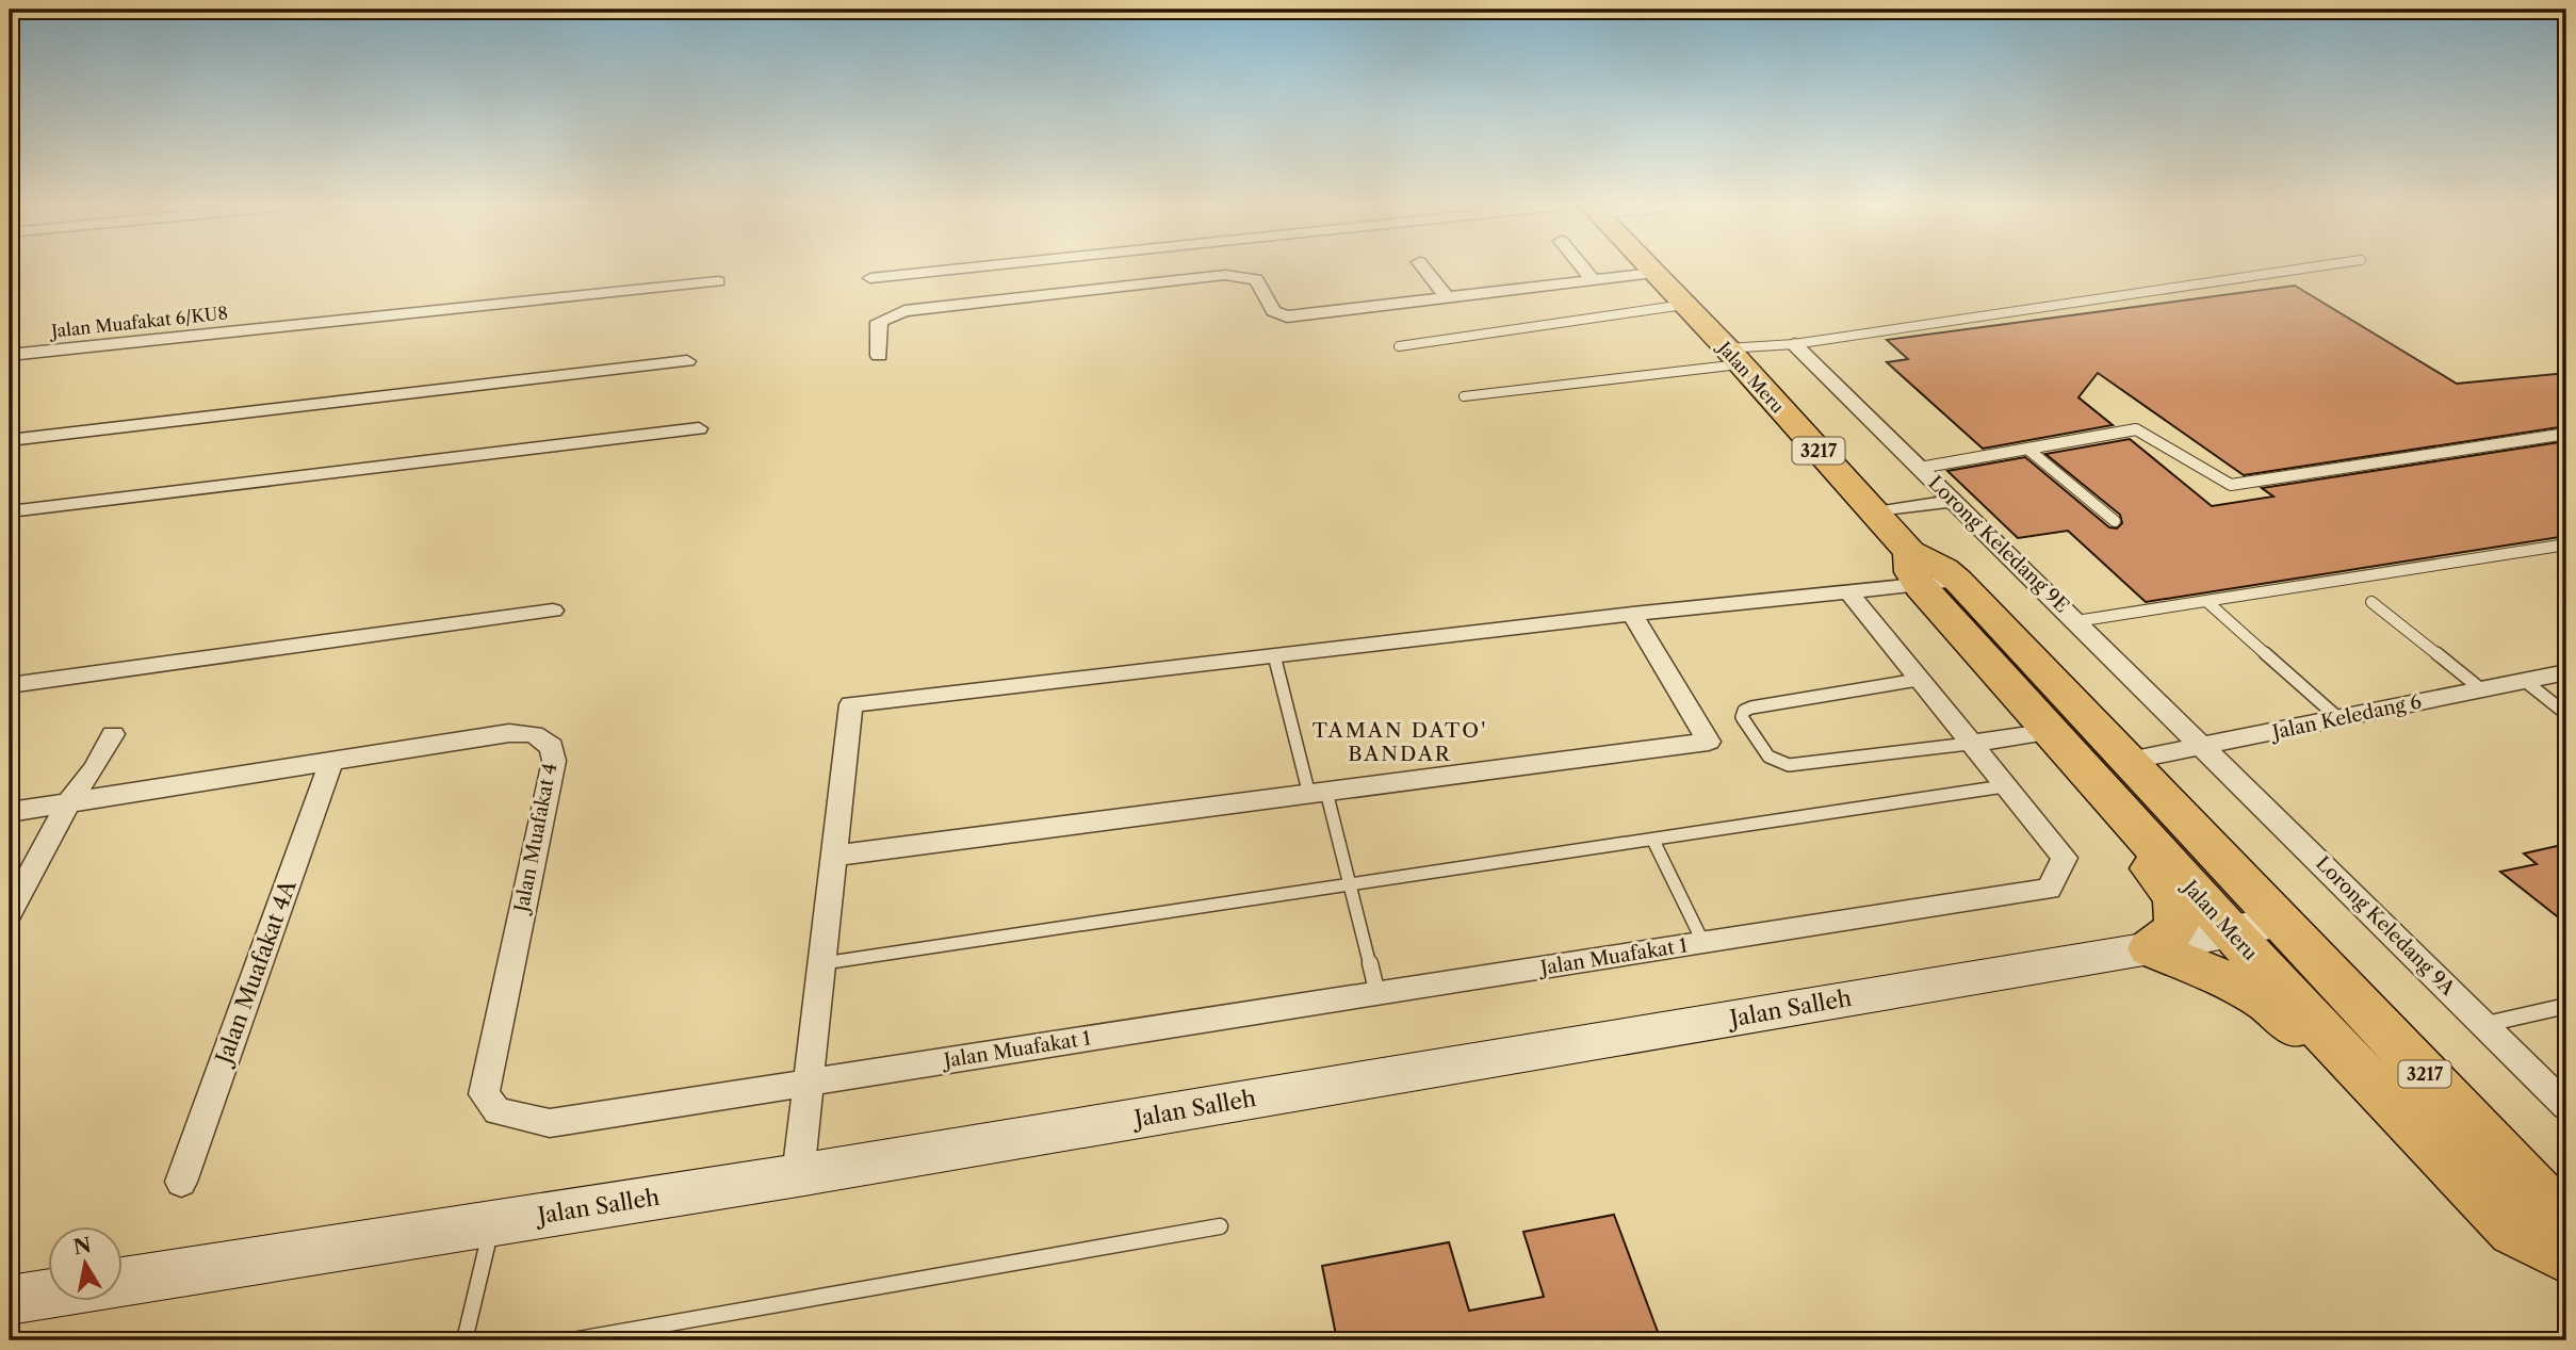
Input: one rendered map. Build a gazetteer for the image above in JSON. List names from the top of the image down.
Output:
{
  "streets": {
    "main road": ["Jalan Meru", "3217"],
    "street": [
      "Jalan Muafakat 6/KU8",
      "Lorong Keledang 9E",
      "Jalan Keledang 6",
      "Jalan Muafakat 4",
      "Lorong Keledang 9A",
      "Jalan Muafakat 1",
      "Jalan Muafakat 4A",
      "Jalan Salleh"
    ]
  },
  "crossings": [
    ["Jalan Meru", "Jalan Keledang 6"],
    ["Jalan Meru", "Jalan Salleh"],
    ["Lorong Keledang 9E", "Jalan Keledang 6"],
    ["Lorong Keledang 9E", "Lorong Keledang 9A"],
    ["Jalan Keledang 6", "Lorong Keledang 9A"],
    ["Jalan Muafakat 4", "Jalan Muafakat 1"],
    ["Jalan Muafakat 4", "Jalan Muafakat 4A"]
  ],
  "districts": ["TAMAN DATO' BANDAR"],
  "north": "top"
}
